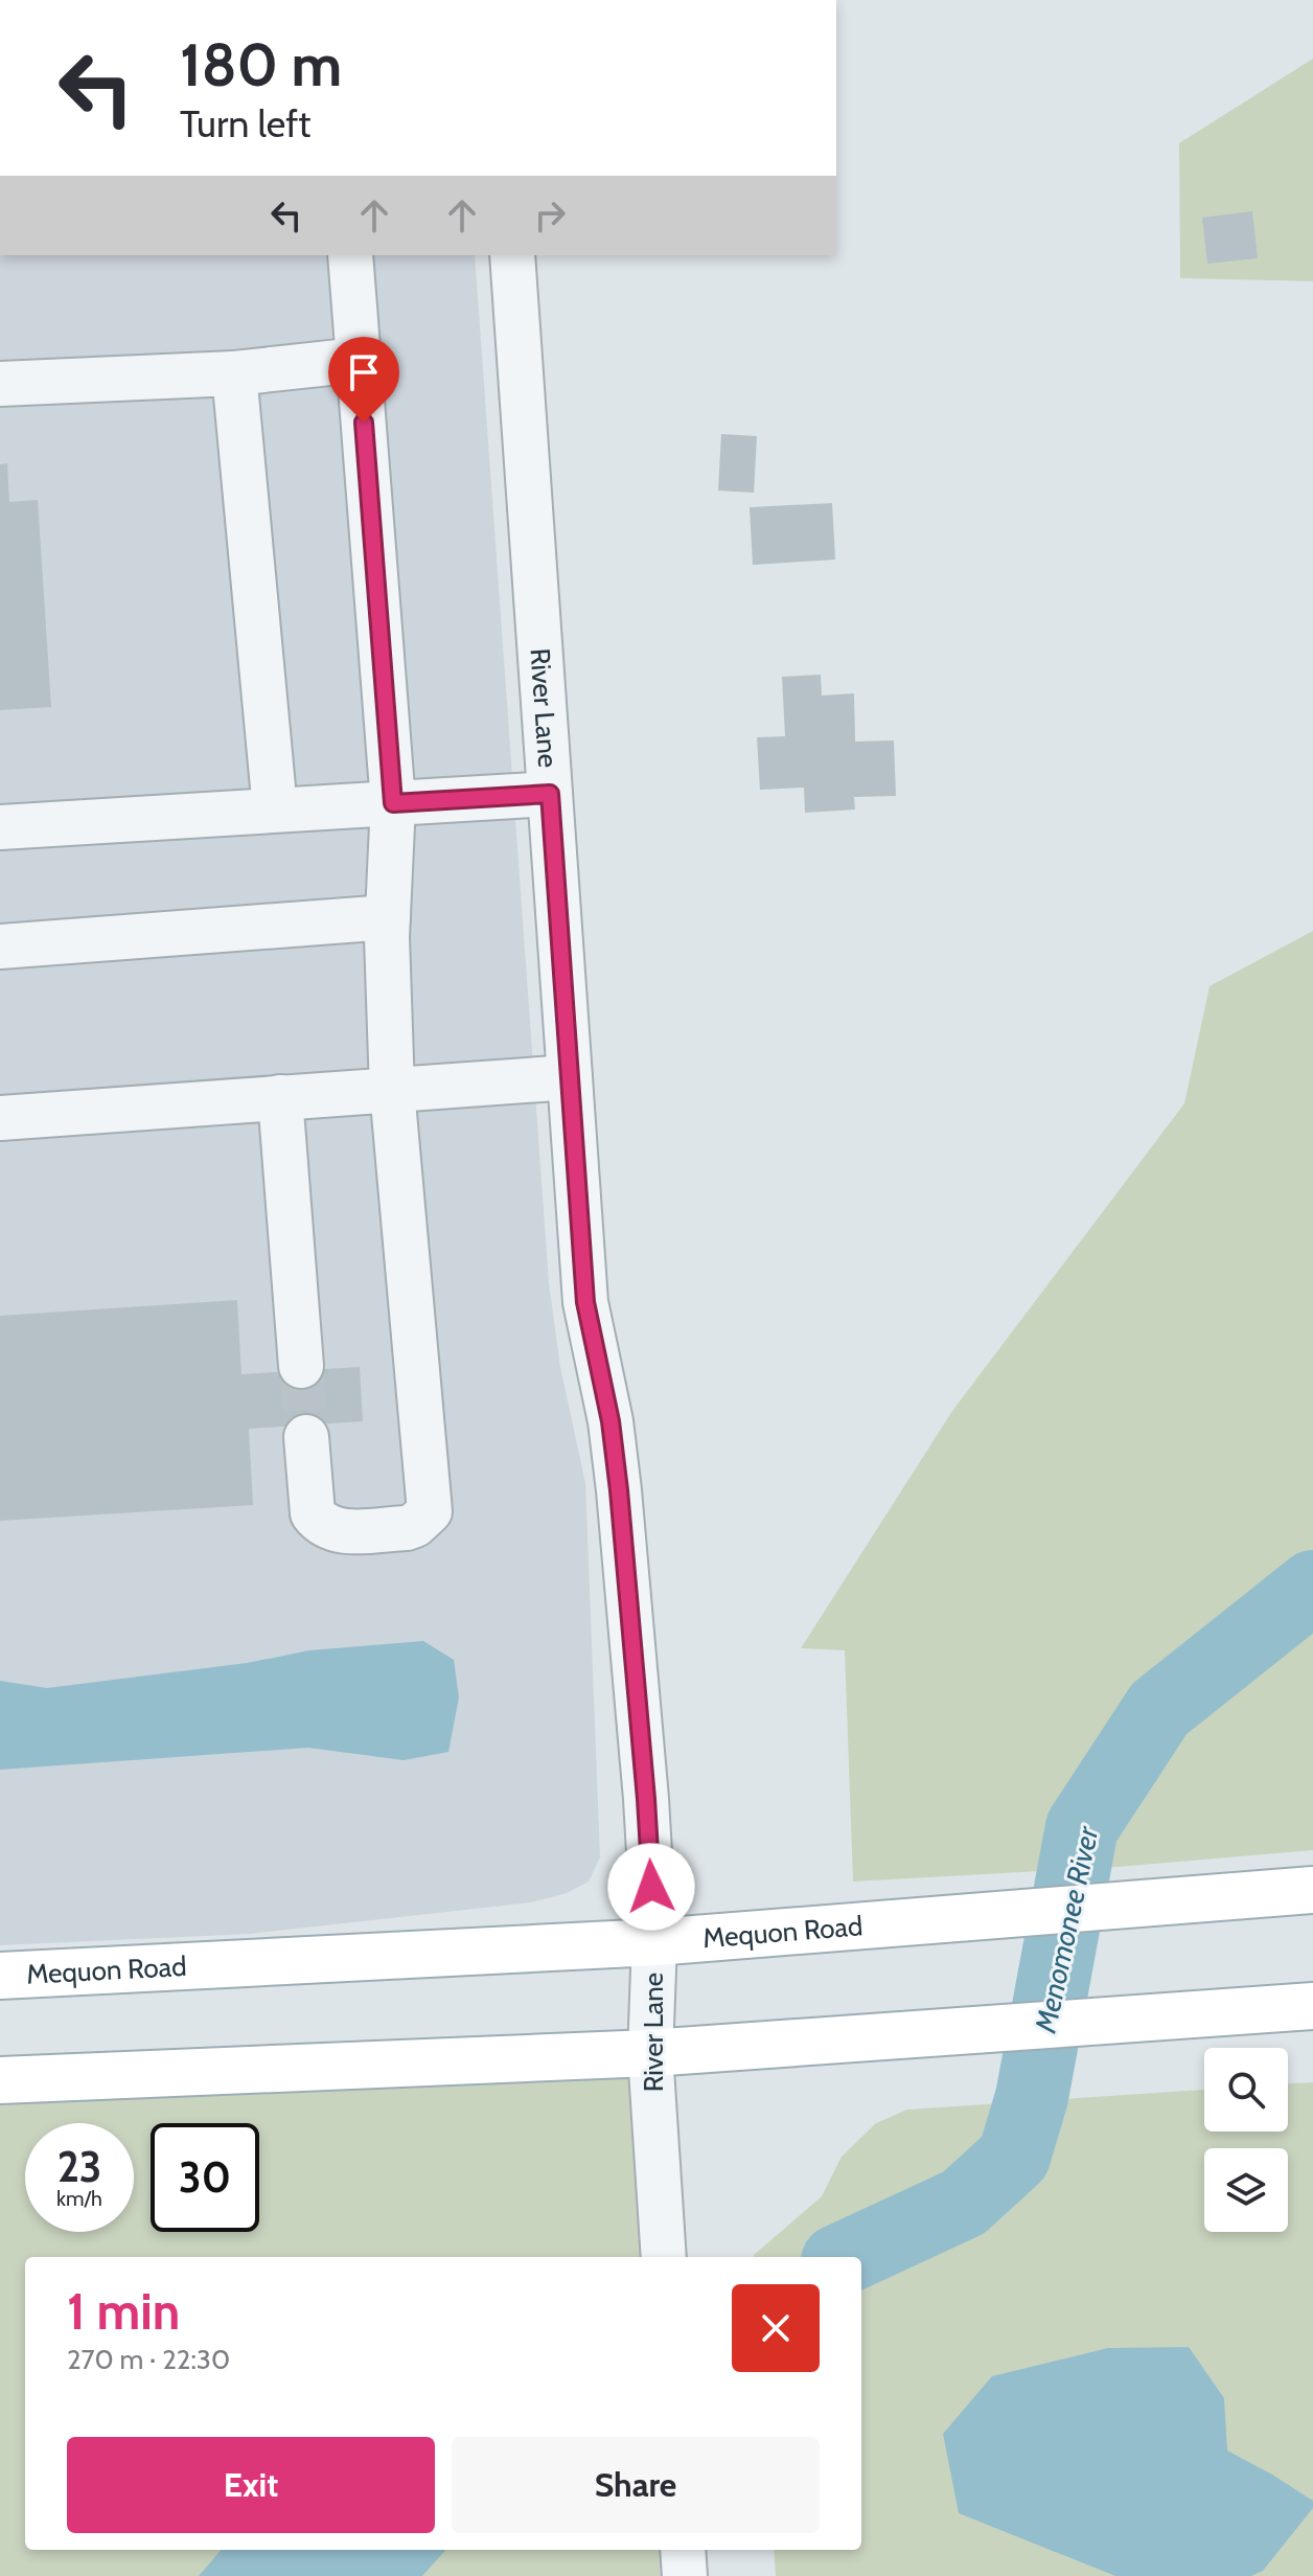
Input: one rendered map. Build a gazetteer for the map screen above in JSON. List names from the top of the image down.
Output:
{
  "streets": {
    "main road": ["Mequon Road"],
    "street": ["River Lane"]
  },
  "crossings": [
    ["River Lane", "Mequon Road"]
  ],
  "water": ["Menomonee River"],
  "page": {
    "turn": ["180 m", "Turn left"],
    "speed": "23 km/h",
    "limit": "30",
    "heading": ["1 min", "270 m · 22:30"],
    "buttons": ["Exit", "Share"]
  }
}
